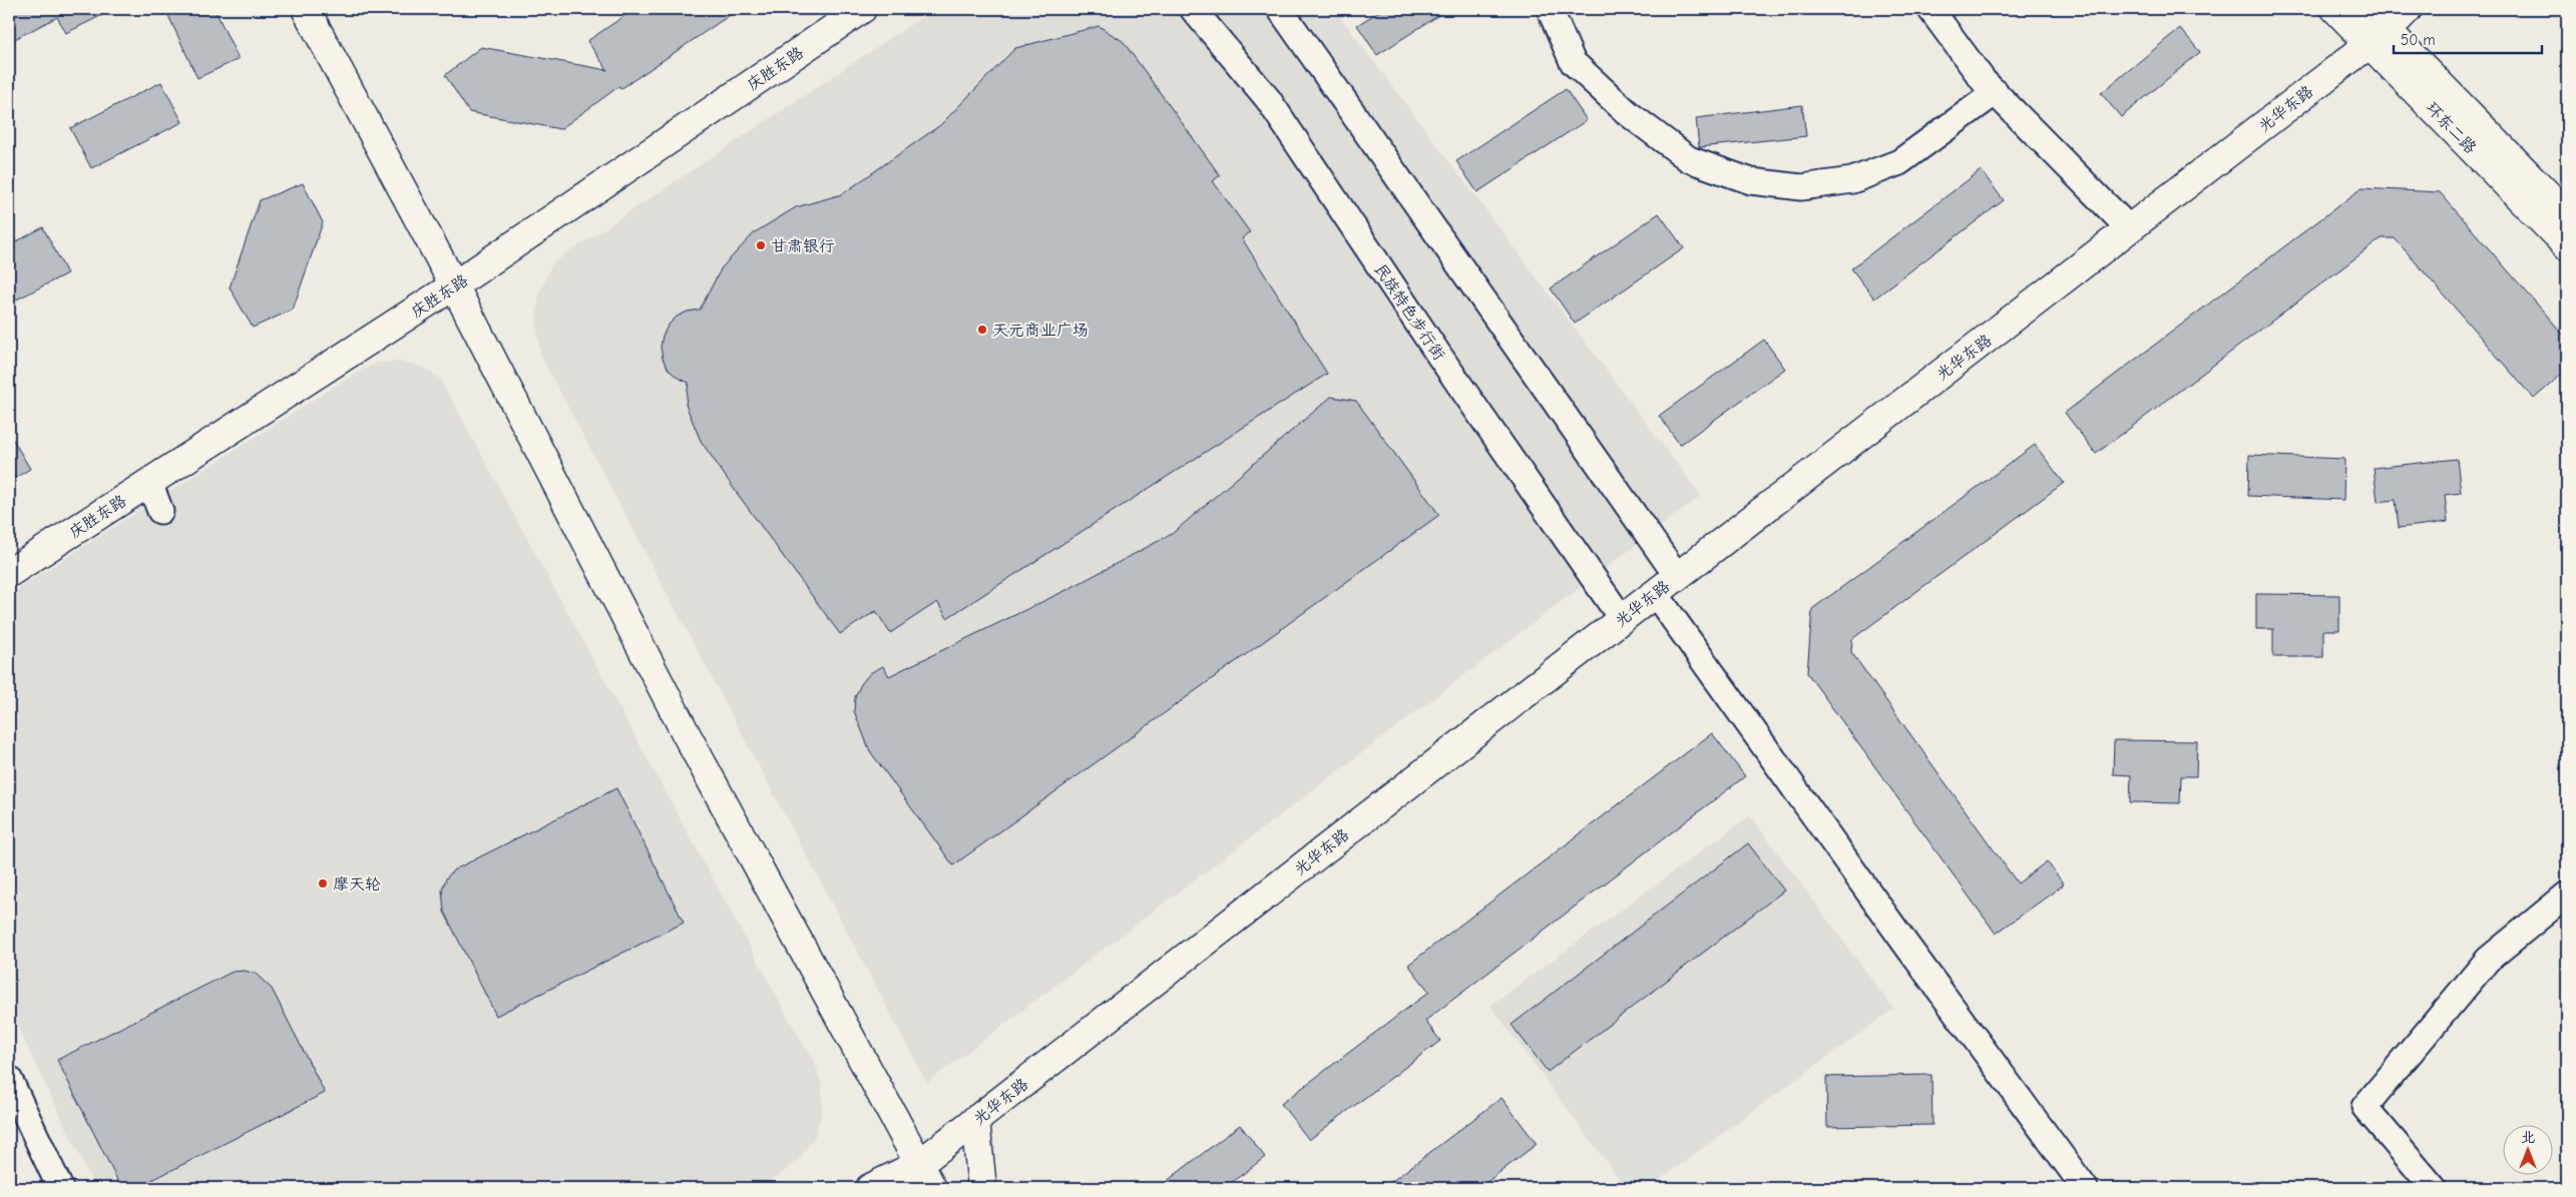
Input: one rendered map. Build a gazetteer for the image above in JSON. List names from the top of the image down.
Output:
{
  "streets": {
    "main road": ["庆胜东路", "光华东路", "环东二路"],
    "street": ["民族特色步行街"]
  },
  "crossings": [
    ["光华东路", "环东二路"],
    ["光华东路", "民族特色步行街"]
  ],
  "places": ["甘肃银行", "天元商业广场", "摩天轮"],
  "scale_bar": "50 m",
  "north": "top"
}
